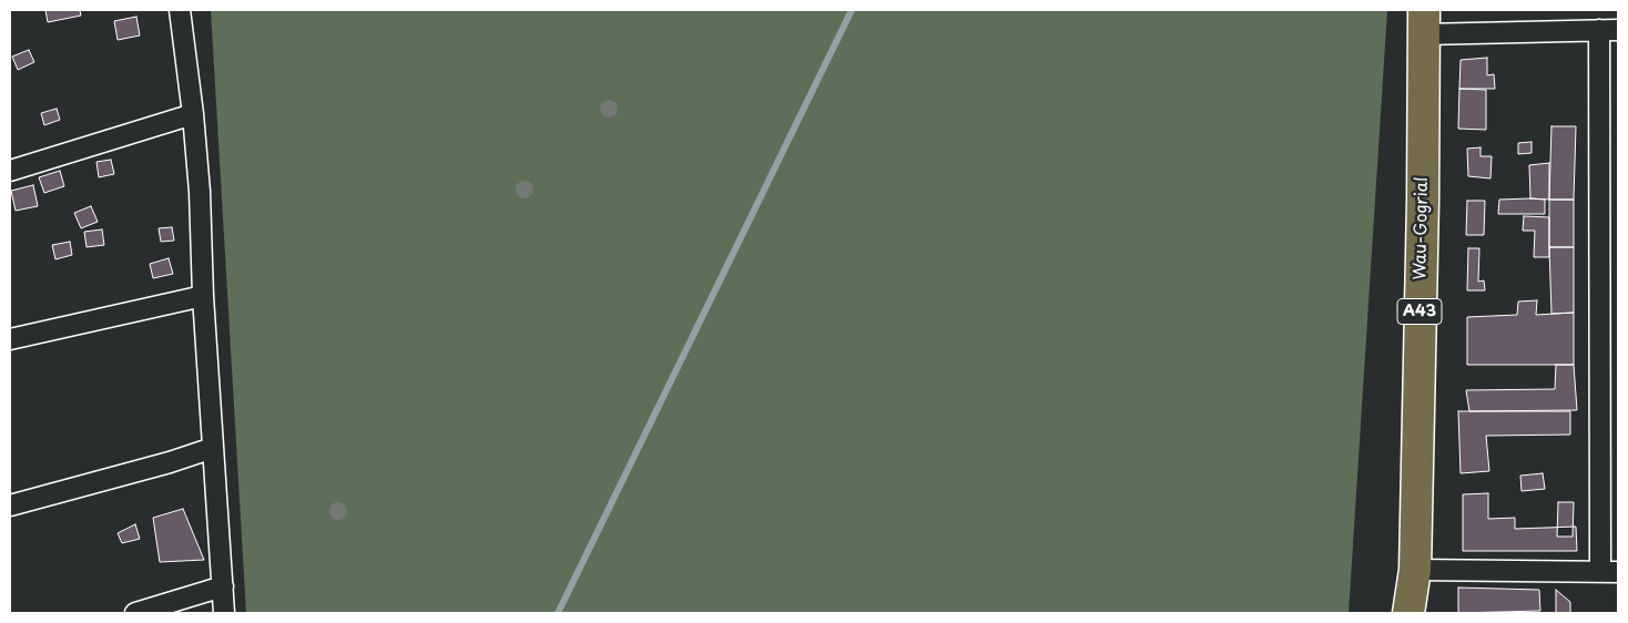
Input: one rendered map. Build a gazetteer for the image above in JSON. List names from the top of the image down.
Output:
{
  "streets": {
    "main road": ["Wau-Gogrial", "A43"]
  }
}
